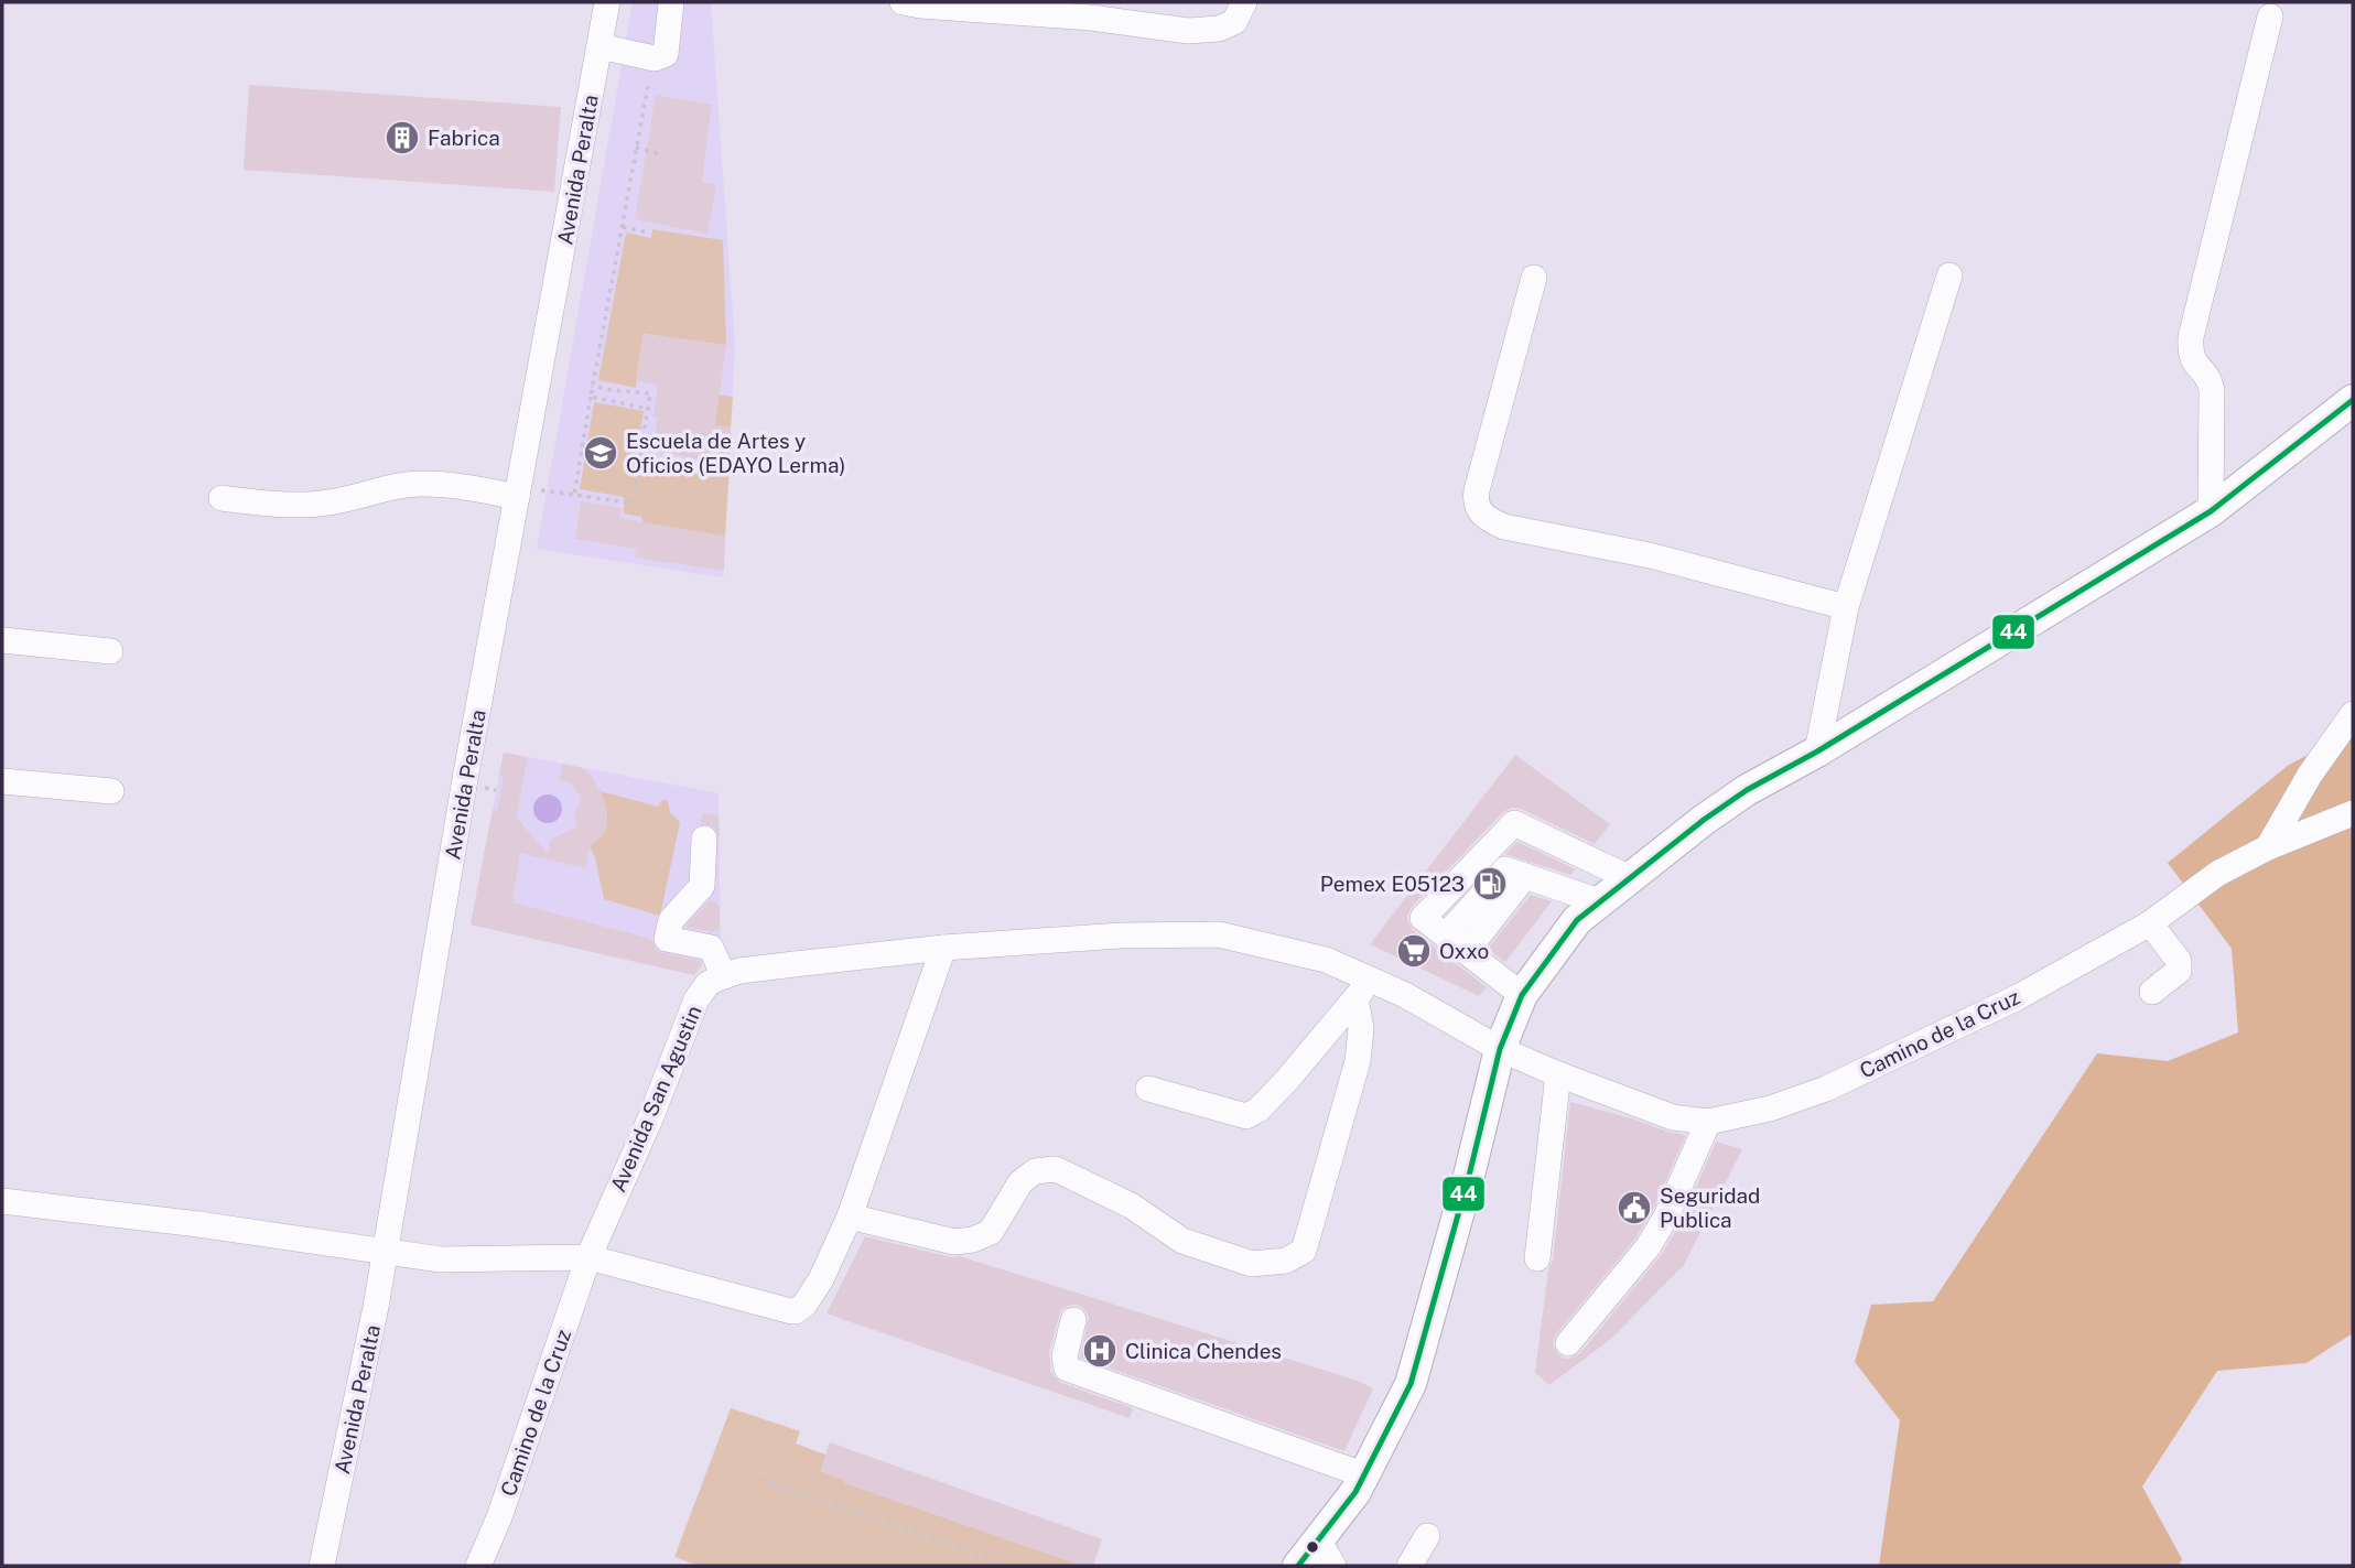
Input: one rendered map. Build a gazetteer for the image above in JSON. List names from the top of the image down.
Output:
{
  "streets": {
    "street": ["Avenida Peralta", "Camino de la Cruz", "Avenida San Agustin"]
  },
  "crossings": [
    ["Camino de la Cruz", "Avenida San Agustin"]
  ],
  "places": {
    "building": ["Fabrica"],
    "school or university": ["Escuela de Artes y Oficios (EDAYO Lerma)"],
    "fuel station": ["Pemex E05123"],
    "supermarket": ["Oxxo"],
    "public building": ["Seguridad Publica"],
    "hospital": ["Clinica Chendes"]
  },
  "lines": ["transit line 44"]
}
